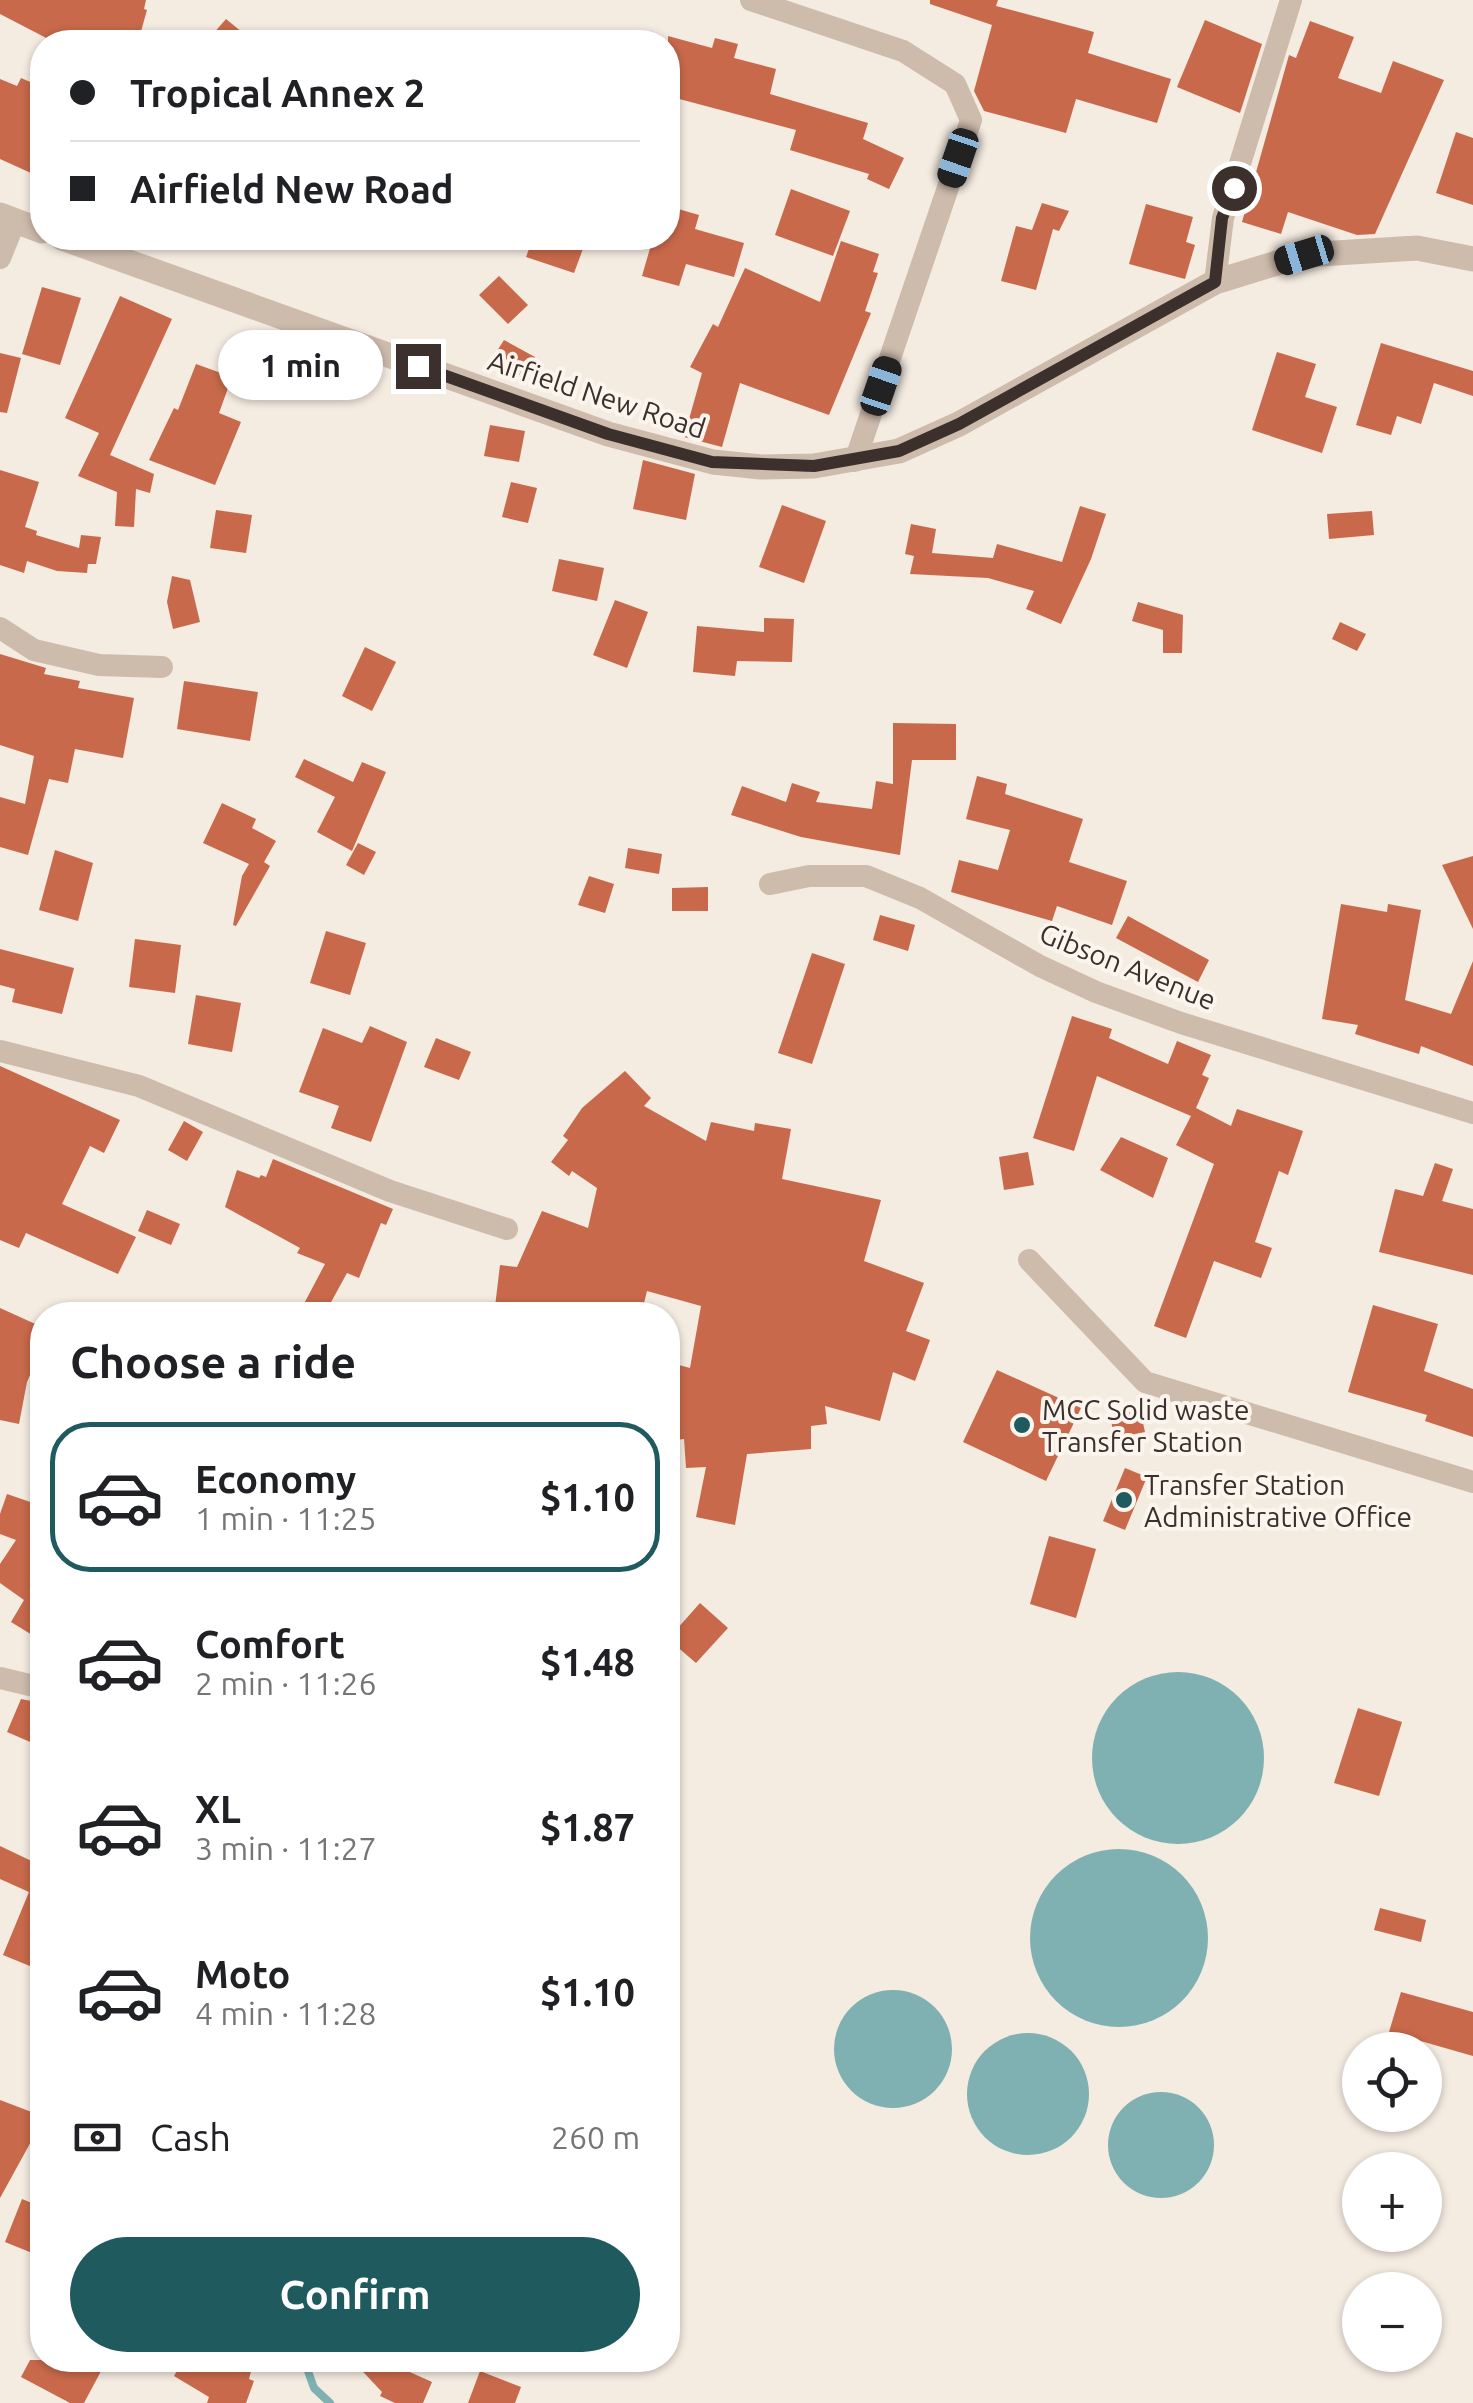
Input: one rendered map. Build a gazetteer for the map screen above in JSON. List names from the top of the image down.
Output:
{
  "streets": {
    "street": ["Airfield New Road", "Gibson Avenue"]
  },
  "places": ["MCC Solid waste Transfer Station", "Transfer Station Administrative Office"],
  "page": {
    "banner": ["Tropical Annex 2", "Airfield New Road"],
    "bubble": "1 min",
    "heading": "Choose a ride",
    "list": [
      {
        "name": "Economy",
        "note": "1 min · 11:25",
        "value": "$1.10"
      },
      {
        "name": "Comfort",
        "note": "2 min · 11:26",
        "value": "$1.48"
      },
      {
        "name": "XL",
        "note": "3 min · 11:27",
        "value": "$1.87"
      },
      {
        "name": "Moto",
        "note": "4 min · 11:28",
        "value": "$1.10"
      }
    ],
    "map_buttons": ["+", "−"],
    "pay": ["Cash", "260 m"],
    "buttons": "Confirm"
  }
}
